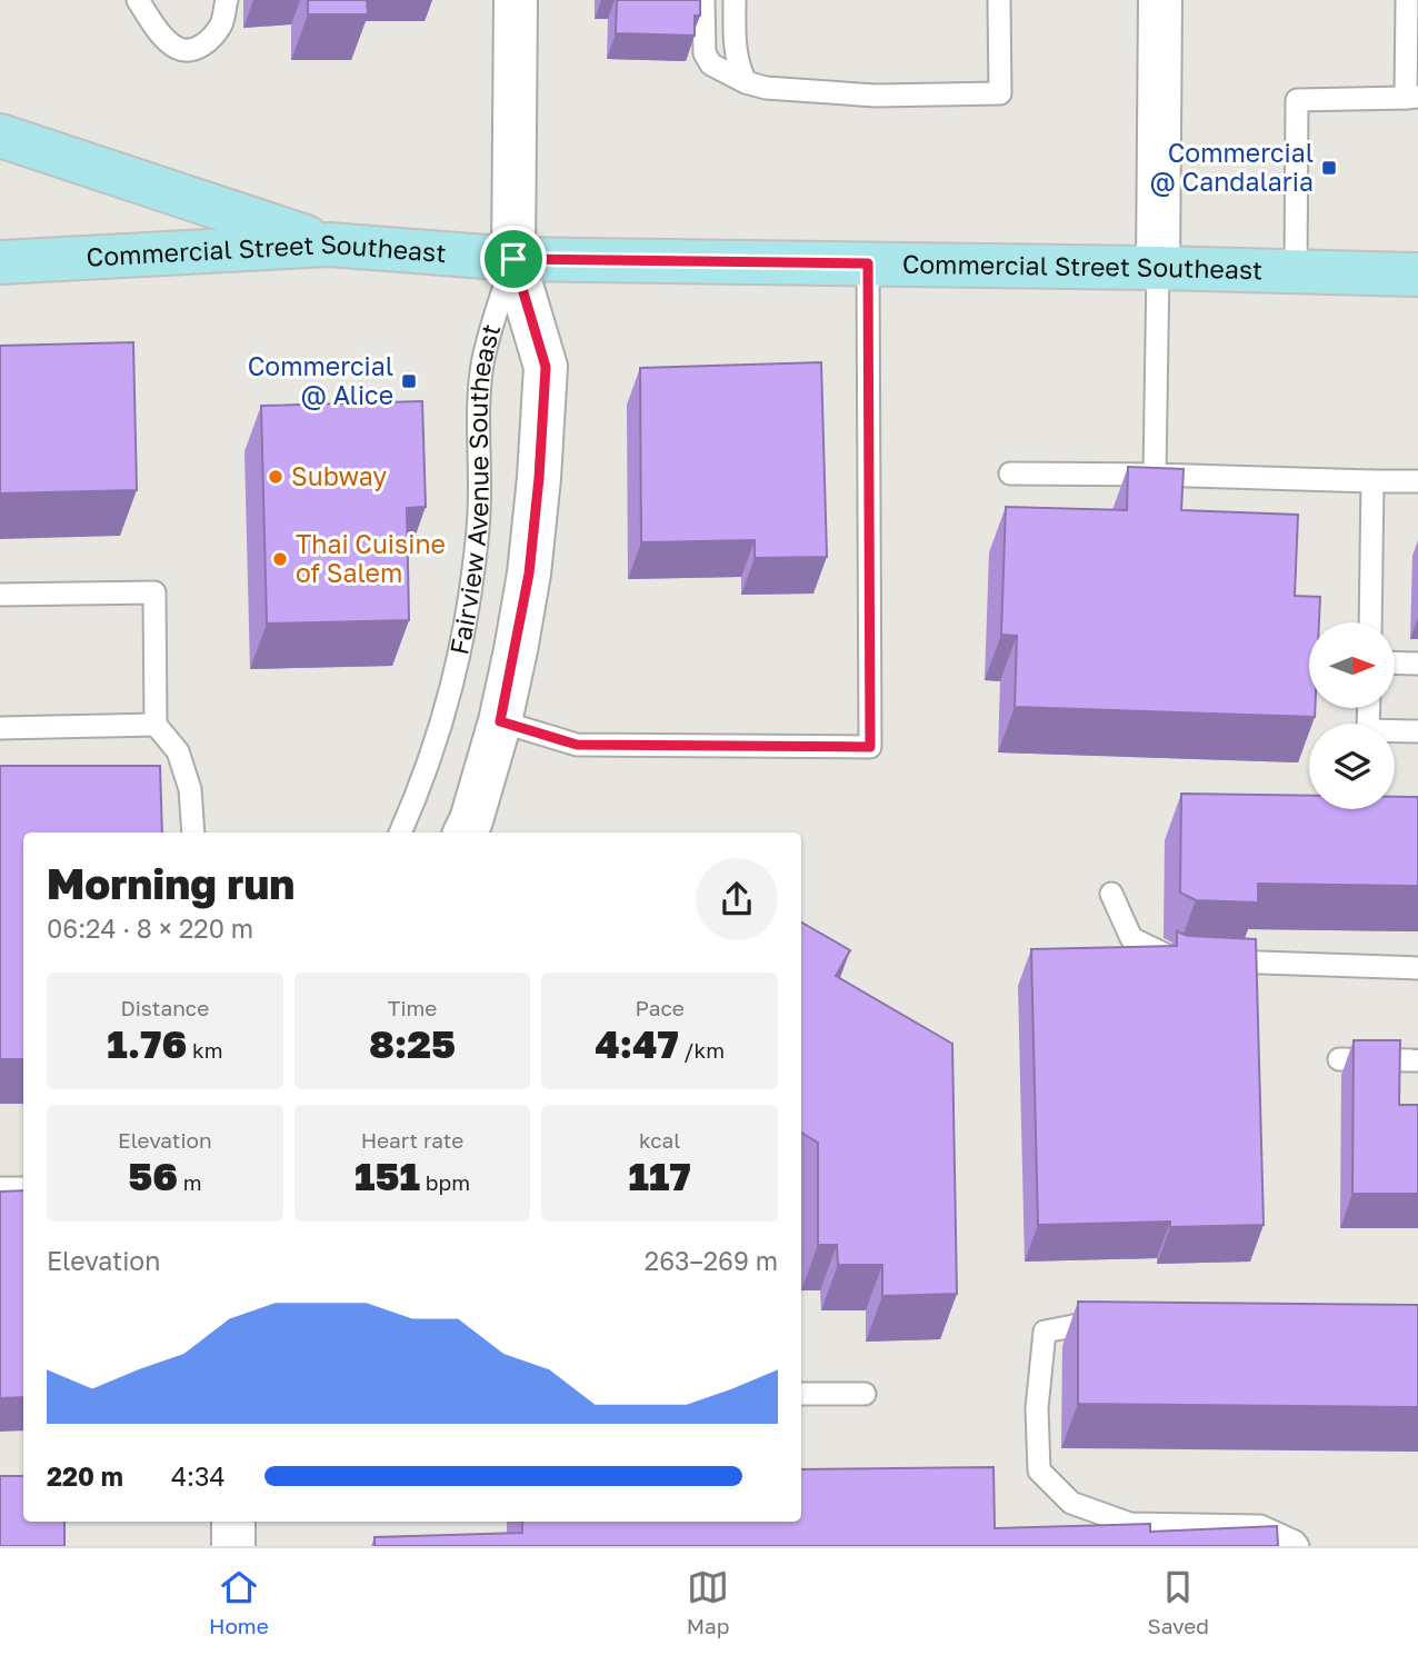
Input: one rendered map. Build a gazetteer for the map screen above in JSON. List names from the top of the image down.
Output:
{
  "streets": {
    "main road": ["Commercial Street Southeast", "Fairview Avenue Southeast"]
  },
  "crossings": [
    ["Commercial Street Southeast", "Fairview Avenue Southeast"]
  ],
  "places": {
    "transit": ["Commercial @ Candalaria", "Commercial @ Alice"],
    "other": ["Subway", "Thai Cuisine of Salem"]
  },
  "north": "right",
  "page": {
    "heading": ["Morning run", "06:24 · 8 × 220 m"],
    "stats": [
      ["Distance", "1.76 km"],
      ["Time", "8:25"],
      ["Pace", "4:47 /km"],
      ["Elevation", "56 m"],
      ["Heart rate", "151 bpm"],
      ["kcal", "117"]
    ],
    "chart": ["Elevation", "263–269 m"],
    "list": [
      {
        "name": "220 m",
        "note": "4:34"
      }
    ],
    "tabs": ["Home", "Map", "Saved"]
  }
}
